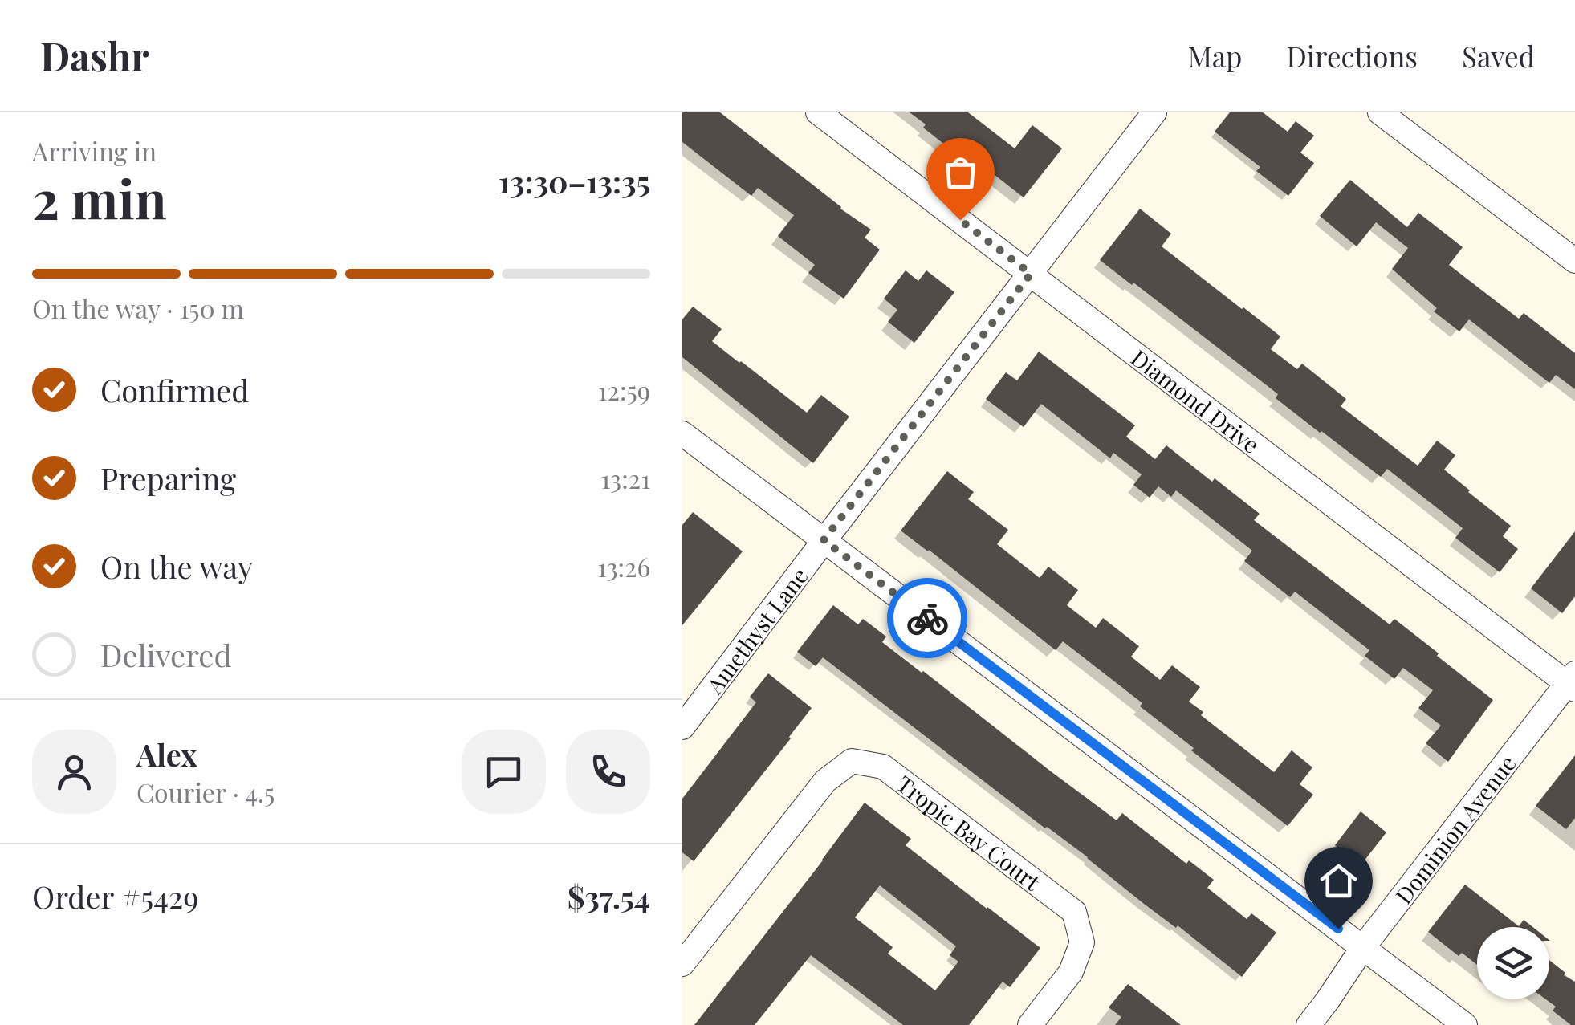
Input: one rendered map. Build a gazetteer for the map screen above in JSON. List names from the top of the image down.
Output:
{
  "streets": {
    "street": [
      "Diamond Drive",
      "Amethyst Lane",
      "Dominion Avenue",
      "Tropic Bay Court"
    ]
  },
  "crossings": [
    ["Diamond Drive", "Amethyst Lane"],
    ["Diamond Drive", "Dominion Avenue"]
  ],
  "page": {
    "header": "Dashr",
    "nav": ["Map", "Directions", "Saved"],
    "heading": ["2 min", "Arriving in", "13:30–13:35"],
    "panel": [
      "Alex",
      "Courier · 4.5",
      "Order #5429",
      "$37.54"
    ],
    "bar": "On the way · 150 m",
    "list": [
      ["Confirmed", "12:59"],
      ["Preparing", "13:21"],
      ["On the way", "13:26"],
      "Delivered"
    ]
  }
}
